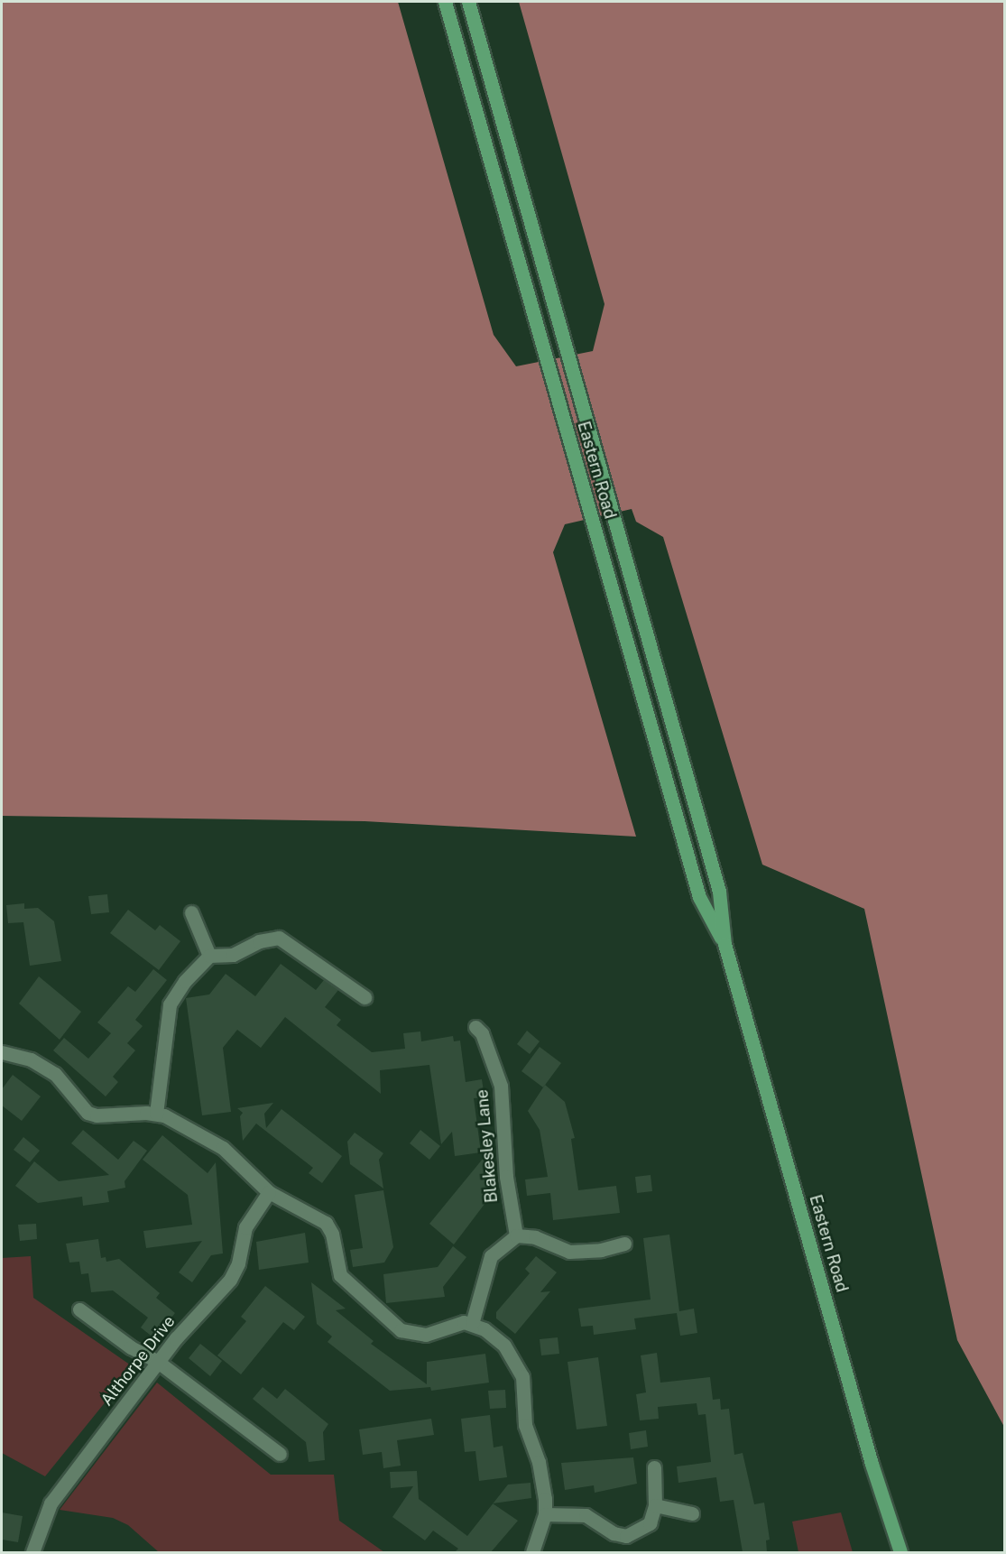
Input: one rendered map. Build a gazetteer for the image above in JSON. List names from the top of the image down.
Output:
{
  "streets": {
    "main road": ["Eastern Road"],
    "street": ["Blakesley Lane", "Althorpe Drive"]
  }
}
